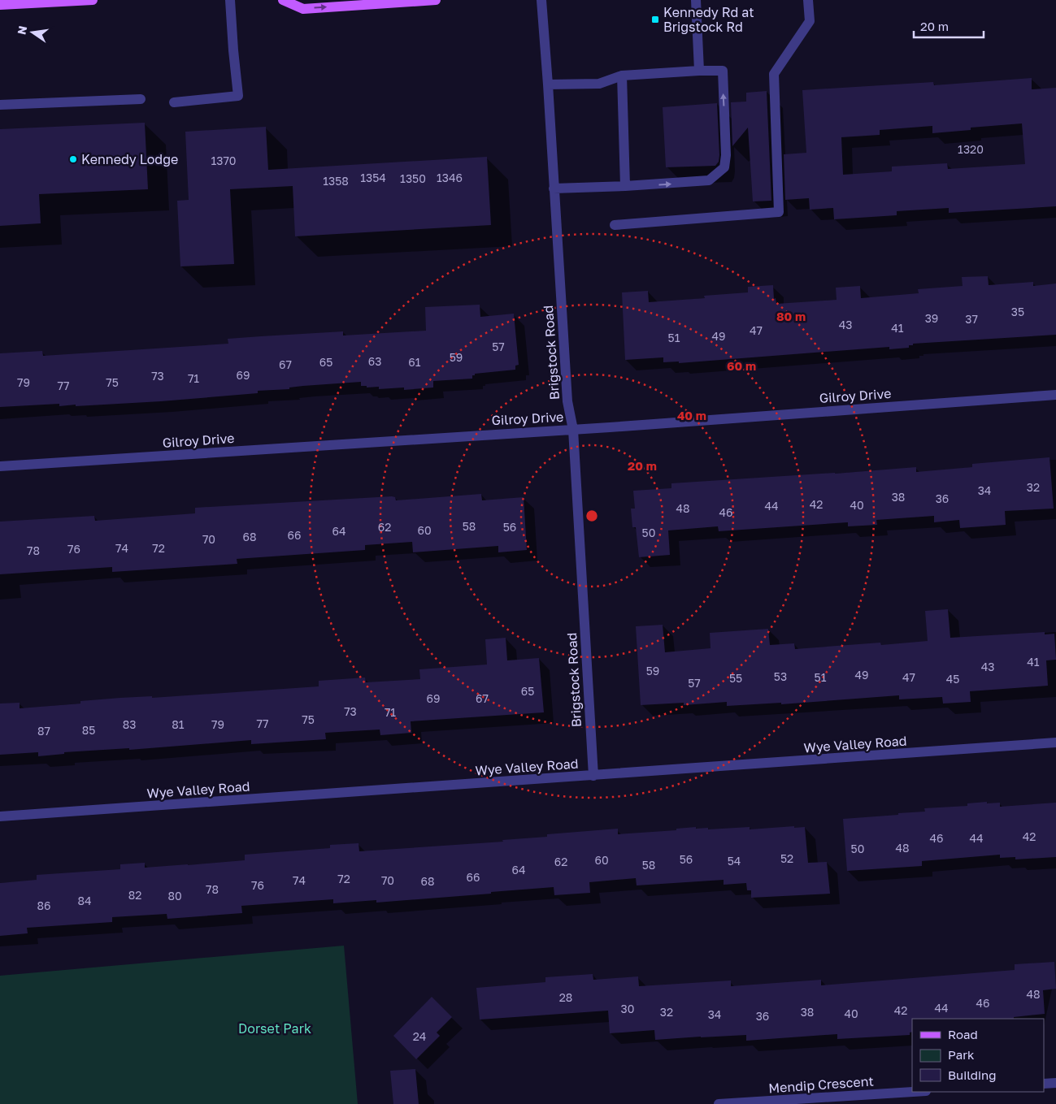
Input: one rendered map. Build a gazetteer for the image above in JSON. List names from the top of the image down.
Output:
{
  "streets": {
    "street": [
      "Brigstock Road",
      "Gilroy Drive",
      "Wye Valley Road",
      "Mendip Crescent"
    ]
  },
  "crossings": [
    ["Brigstock Road", "Gilroy Drive"],
    ["Brigstock Road", "Wye Valley Road"]
  ],
  "parks": ["Dorset Park"],
  "places": {
    "transit": ["Kennedy Rd at Brigstock Rd"],
    "other": ["Kennedy Lodge"]
  },
  "house_numbers": [
    "1320",
    "1370",
    "1354",
    "1346",
    "1350",
    "1358",
    "35",
    "39",
    "37",
    "43",
    "41",
    "47",
    "49",
    "51",
    "57",
    "59",
    "63",
    "65",
    "61",
    "67",
    "69",
    "73",
    "71",
    "79",
    "75",
    "77",
    "32",
    "34",
    "38",
    "36",
    "42",
    "40",
    "44",
    "48",
    "46",
    "58",
    "62",
    "56",
    "60",
    "64",
    "50",
    "66",
    "68",
    "70",
    "74",
    "72",
    "76",
    "78",
    "41",
    "43",
    "59",
    "49",
    "53",
    "51",
    "47",
    "55",
    "45",
    "57",
    "65",
    "69",
    "67",
    "73",
    "71",
    "75",
    "77",
    "83",
    "81",
    "79",
    "85",
    "87",
    "42",
    "46",
    "44",
    "48",
    "50",
    "52",
    "56",
    "60",
    "54",
    "62",
    "58",
    "64",
    "66",
    "72",
    "74",
    "70",
    "68",
    "76",
    "78",
    "82",
    "80",
    "84",
    "86",
    "48",
    "28",
    "46",
    "44",
    "30",
    "42",
    "32",
    "38",
    "40",
    "34",
    "36",
    "24"
  ],
  "legend": ["Road", "Park", "Building"],
  "scale_bar": "20 m",
  "north": "left",
  "rings": [
    "80 m",
    "60 m",
    "40 m",
    "20 m"
  ]
}
